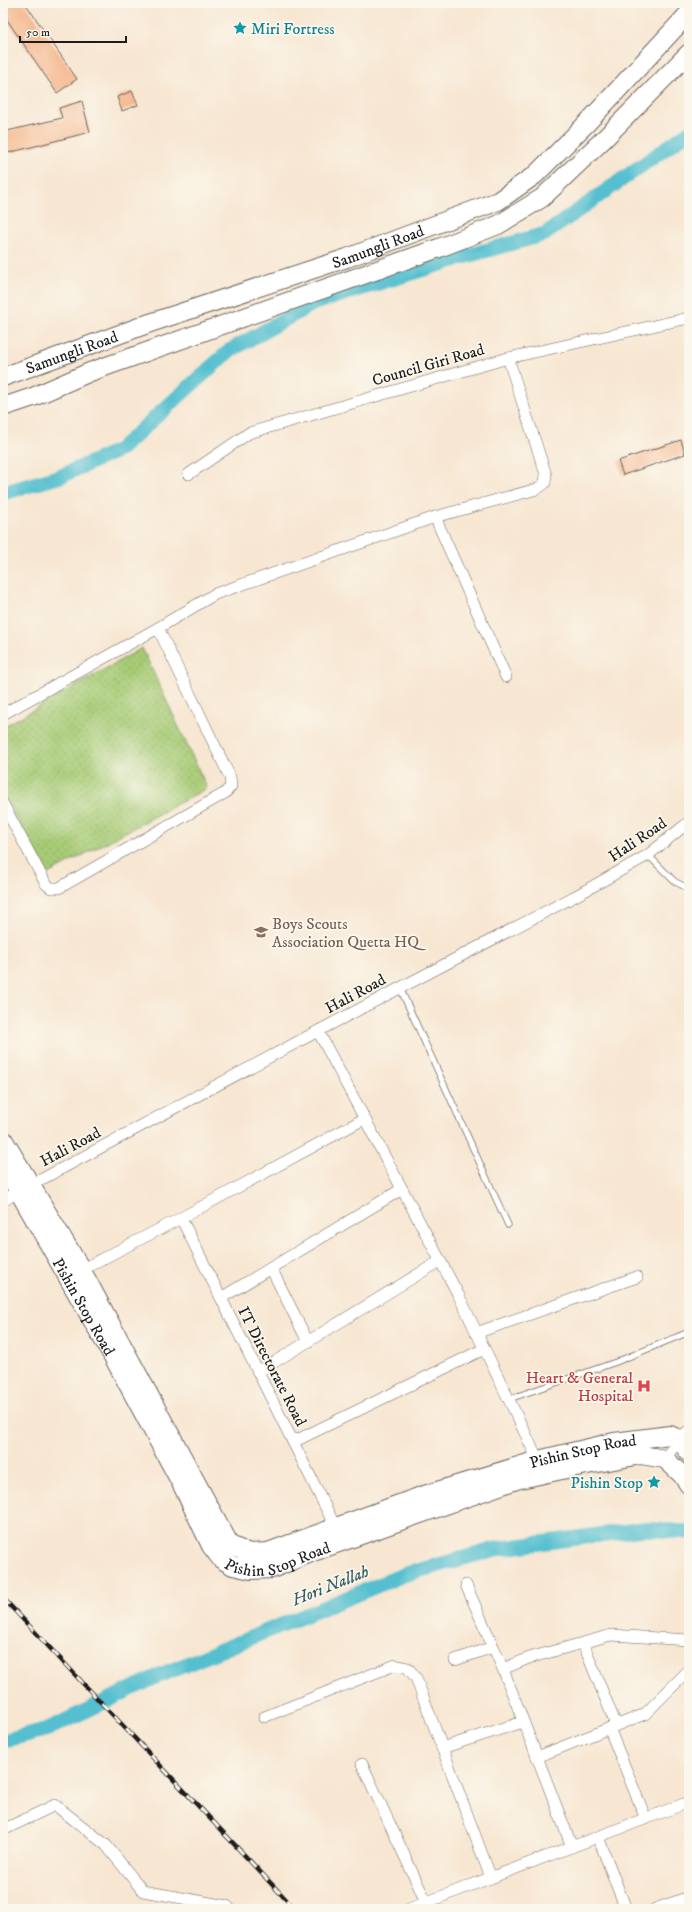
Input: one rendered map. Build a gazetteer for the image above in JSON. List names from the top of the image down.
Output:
{
  "streets": {
    "main road": ["Samungli Road", "Pishin Stop Road"],
    "street": ["Council Giri Road", "Hali Road", "IT Directorate Road"]
  },
  "crossings": [
    ["Hali Road", "Pishin Stop Road"],
    ["Pishin Stop Road", "IT Directorate Road"]
  ],
  "water": ["Hori Nallah"],
  "places": {
    "place": ["Miri Fortress", "Pishin Stop"],
    "school or university": ["Boys Scouts Association Quetta HQ"],
    "hospital": ["Heart & General Hospital"]
  },
  "scale_bar": "50 m"
}
